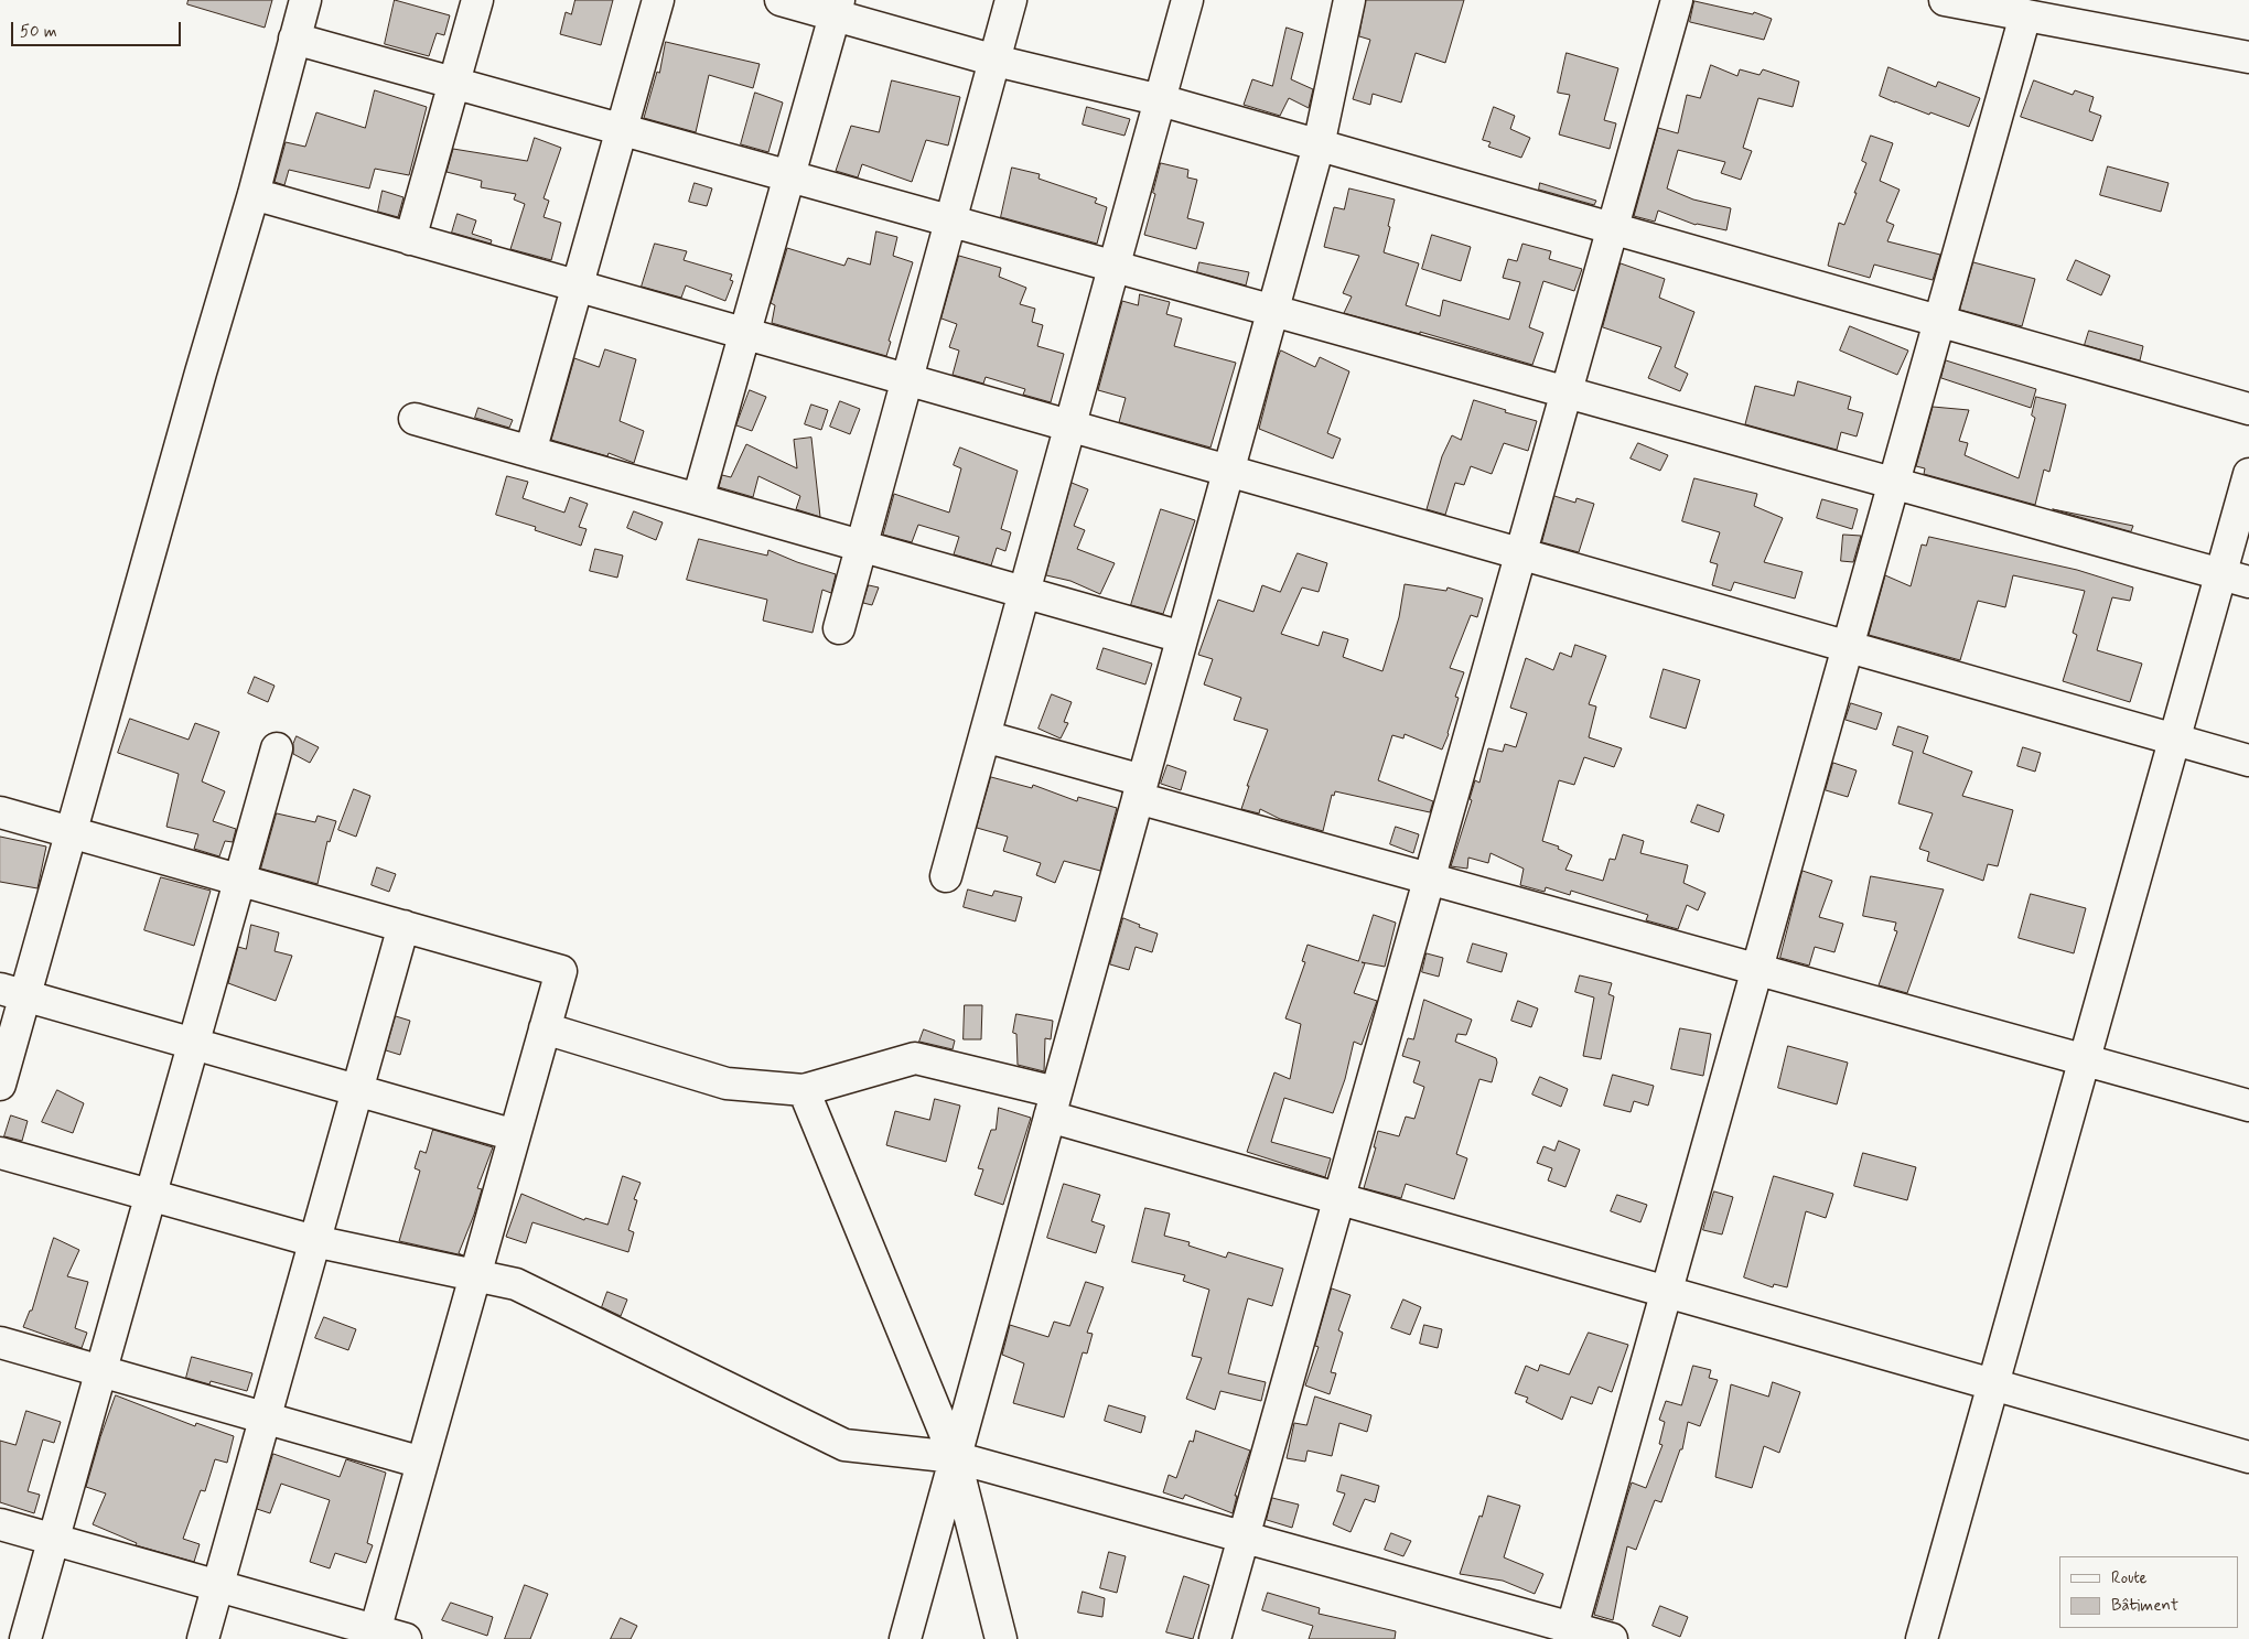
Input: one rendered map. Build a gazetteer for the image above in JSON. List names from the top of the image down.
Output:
{
  "legend": ["Route", "Bâtiment"],
  "scale_bar": "50 m"
}
